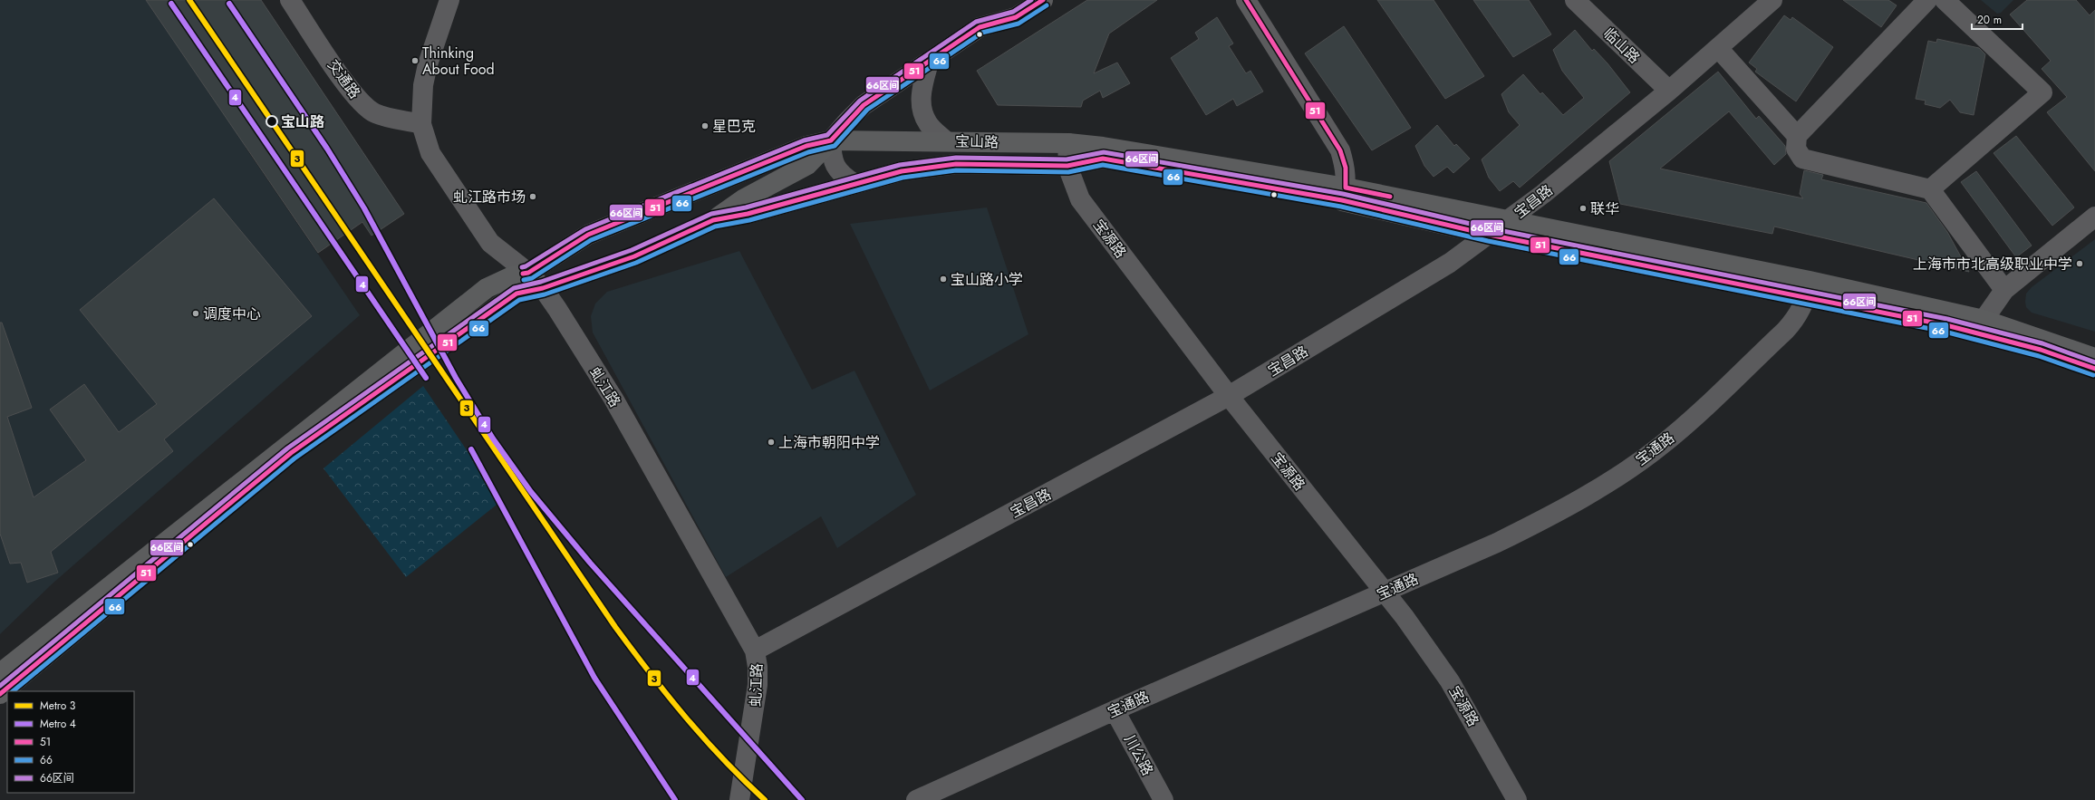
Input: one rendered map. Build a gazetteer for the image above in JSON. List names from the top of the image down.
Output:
{
  "streets": {
    "main road": ["宝山路"],
    "street": [
      "临山路",
      "交通路",
      "宝昌路",
      "宝源路",
      "虬江路",
      "宝通路",
      "川公路"
    ]
  },
  "crossings": [
    ["临山路", "宝昌路"],
    ["交通路", "虬江路"],
    ["宝山路", "宝昌路"],
    ["宝山路", "宝源路"],
    ["宝山路", "虬江路"],
    ["宝山路", "宝通路"],
    ["宝昌路", "宝源路"],
    ["宝昌路", "虬江路"],
    ["宝源路", "宝通路"],
    ["宝通路", "川公路"]
  ],
  "places": [
    "Thinking About Food",
    "宝山路",
    "星巴克",
    "虬江路市场",
    "联华",
    "上海市市北高级职业中学",
    "宝山路小学",
    "调度中心",
    "上海市朝阳中学"
  ],
  "lines": [
    "metro line 3",
    "transit line 51",
    "transit line 66区间",
    "metro line 4",
    "transit line 66"
  ],
  "legend": [
    "Metro 3",
    "Metro 4",
    "51",
    "66",
    "66区间"
  ],
  "scale_bar": "20 m"
}
